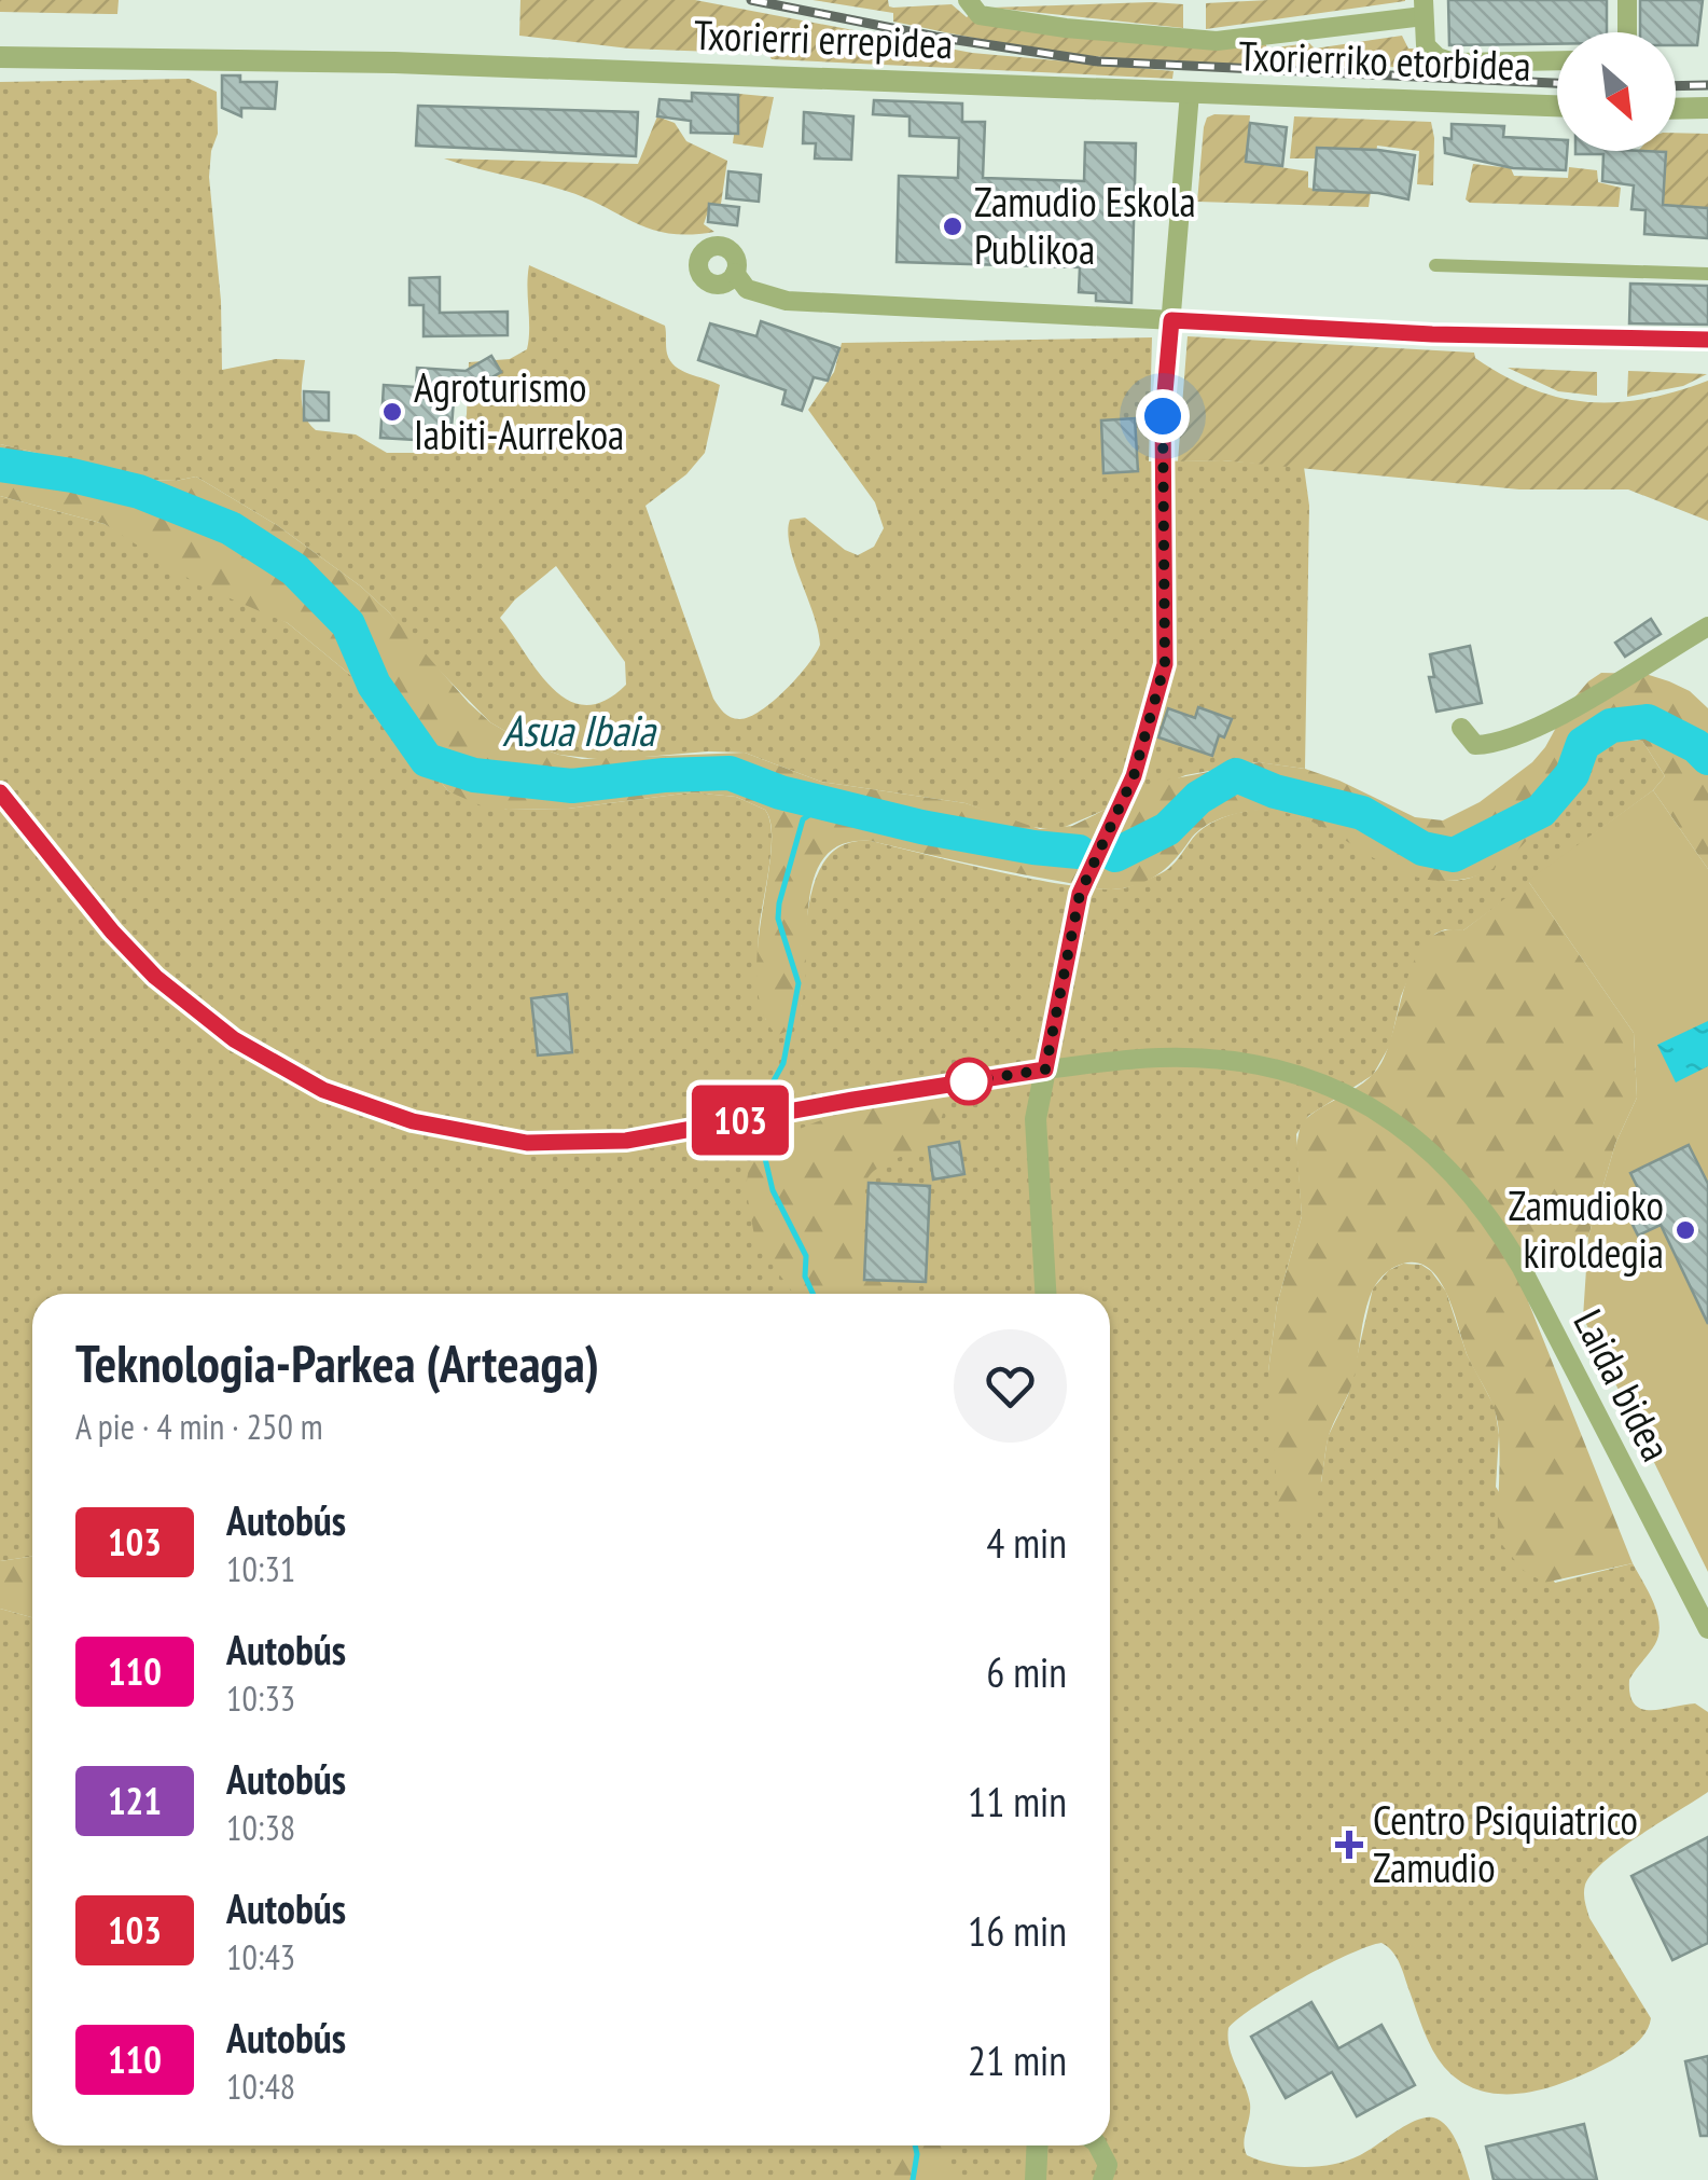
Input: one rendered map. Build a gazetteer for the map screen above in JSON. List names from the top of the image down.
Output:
{
  "streets": {
    "street": ["Txorierri errepidea", "Txorierriko etorbidea", "Laida bidea"]
  },
  "crossings": [
    ["Txorierri errepidea", "Txorierriko etorbidea"]
  ],
  "water": ["Asua Ibaia"],
  "places": {
    "other": ["Zamudio Eskola Publikoa", "Agroturismo Iabiti-Aurrekoa", "Zamudioko kiroldegia"],
    "health": ["Centro Psiquiatrico Zamudio"]
  },
  "lines": ["bus line 103"],
  "north": "bottom right",
  "page": {
    "on_map": "103",
    "heading": ["Teknologia-Parkea (Arteaga)", "A pie · 4 min · 250 m"],
    "list": [
      {
        "mark": "103",
        "name": "Autobús",
        "note": "10:31",
        "value": "4 min"
      },
      {
        "mark": "110",
        "name": "Autobús",
        "note": "10:33",
        "value": "6 min"
      },
      {
        "mark": "121",
        "name": "Autobús",
        "note": "10:38",
        "value": "11 min"
      },
      {
        "mark": "103",
        "name": "Autobús",
        "note": "10:43",
        "value": "16 min"
      },
      {
        "mark": "110",
        "name": "Autobús",
        "note": "10:48",
        "value": "21 min"
      }
    ]
  }
}
